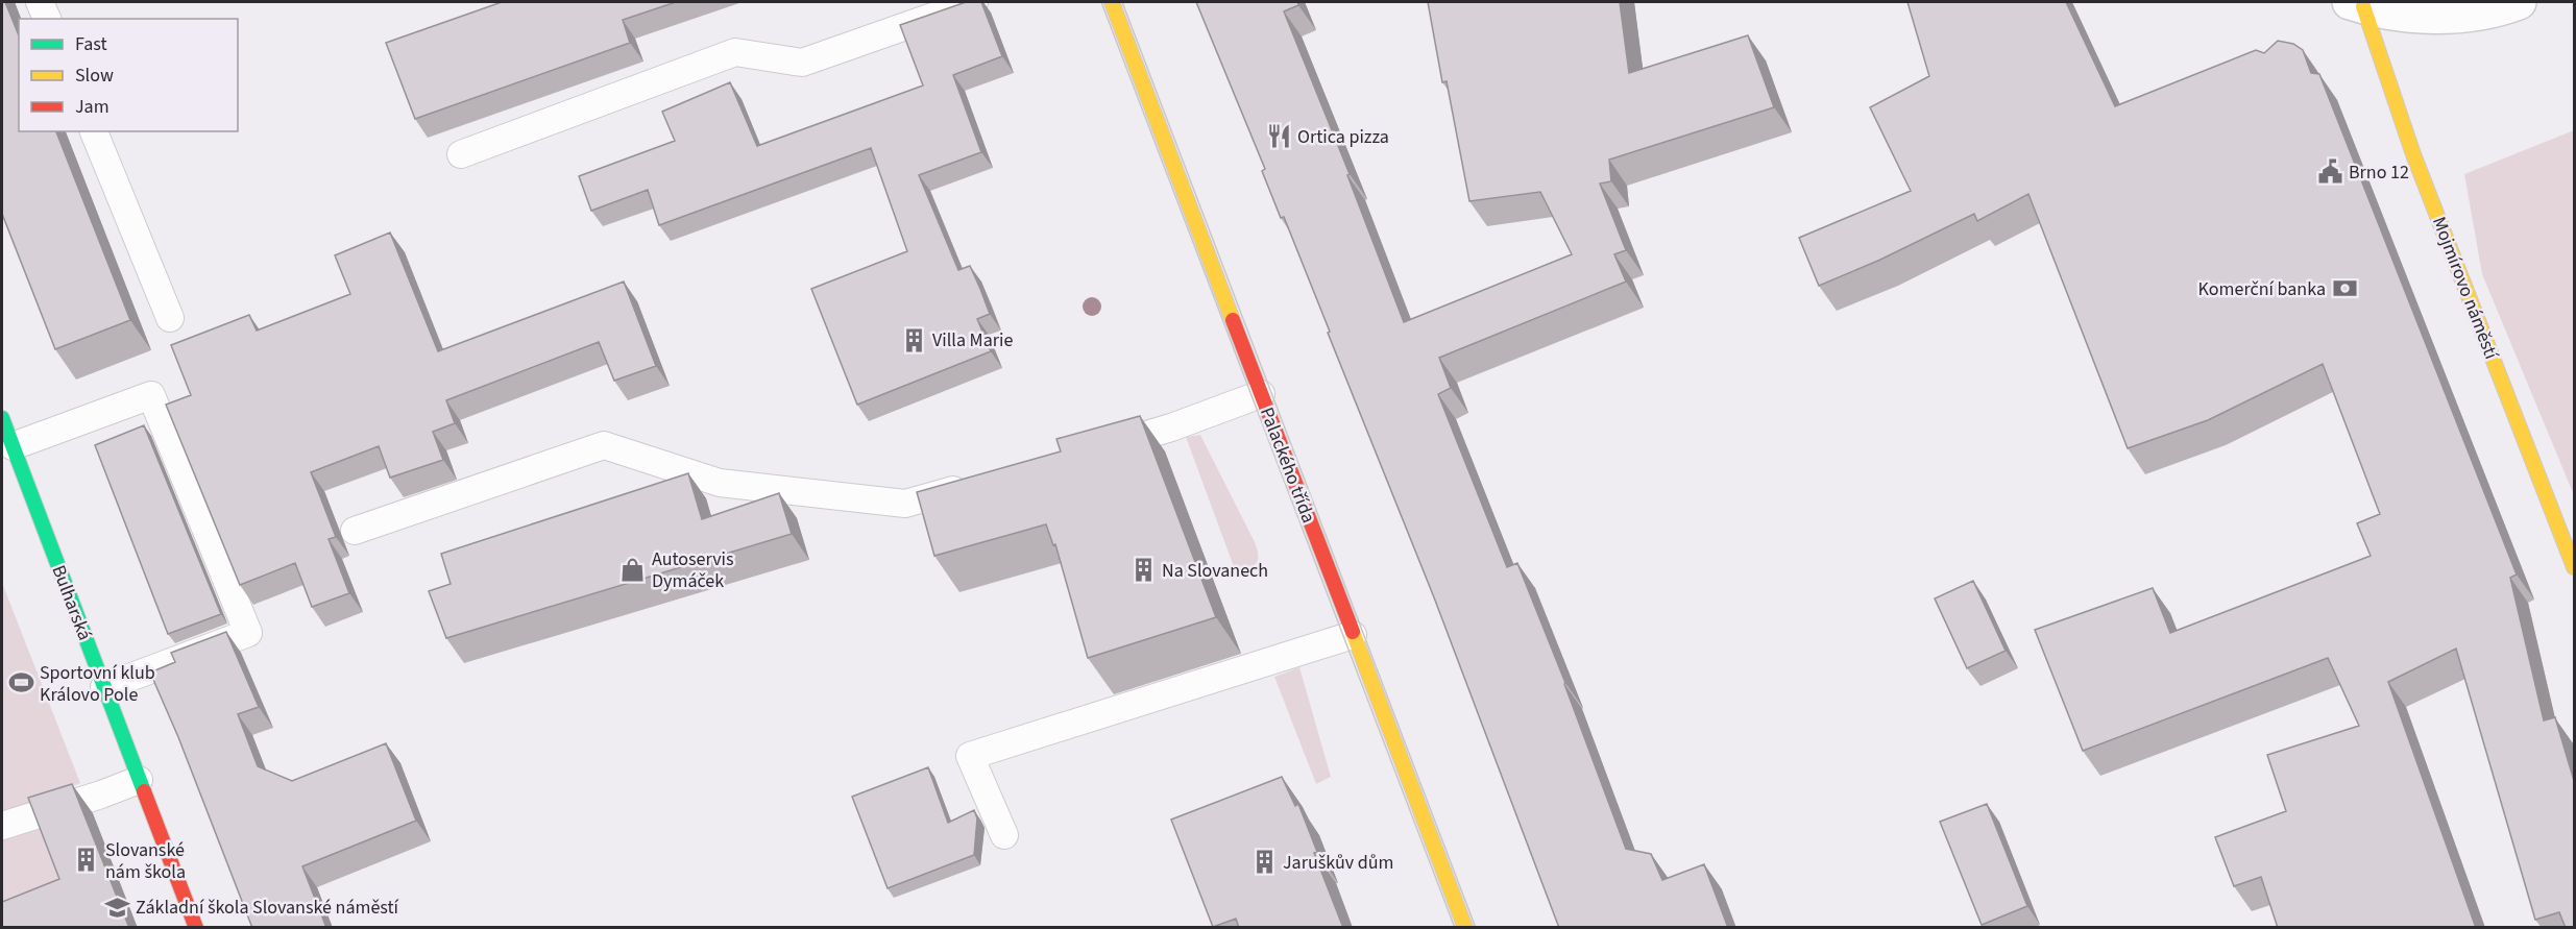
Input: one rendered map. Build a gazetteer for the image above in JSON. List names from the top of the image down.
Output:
{
  "streets": {
    "street": ["Mojmírovo náměstí", "Palackého třída", "Bulharská"]
  },
  "places": {
    "restaurant": ["Ortica pizza"],
    "public building": ["Brno 12"],
    "bank": ["Komerční banka"],
    "building": [
      "Villa Marie",
      "Na Slovanech",
      "Slovanské nám škola",
      "Jaruškův dům"
    ],
    "shop": ["Autoservis Dymáček"],
    "sports": ["Sportovní klub Královo Pole"],
    "school or university": ["Základní škola Slovanské náměstí"]
  },
  "legend": ["Fast", "Slow", "Jam"]
}
